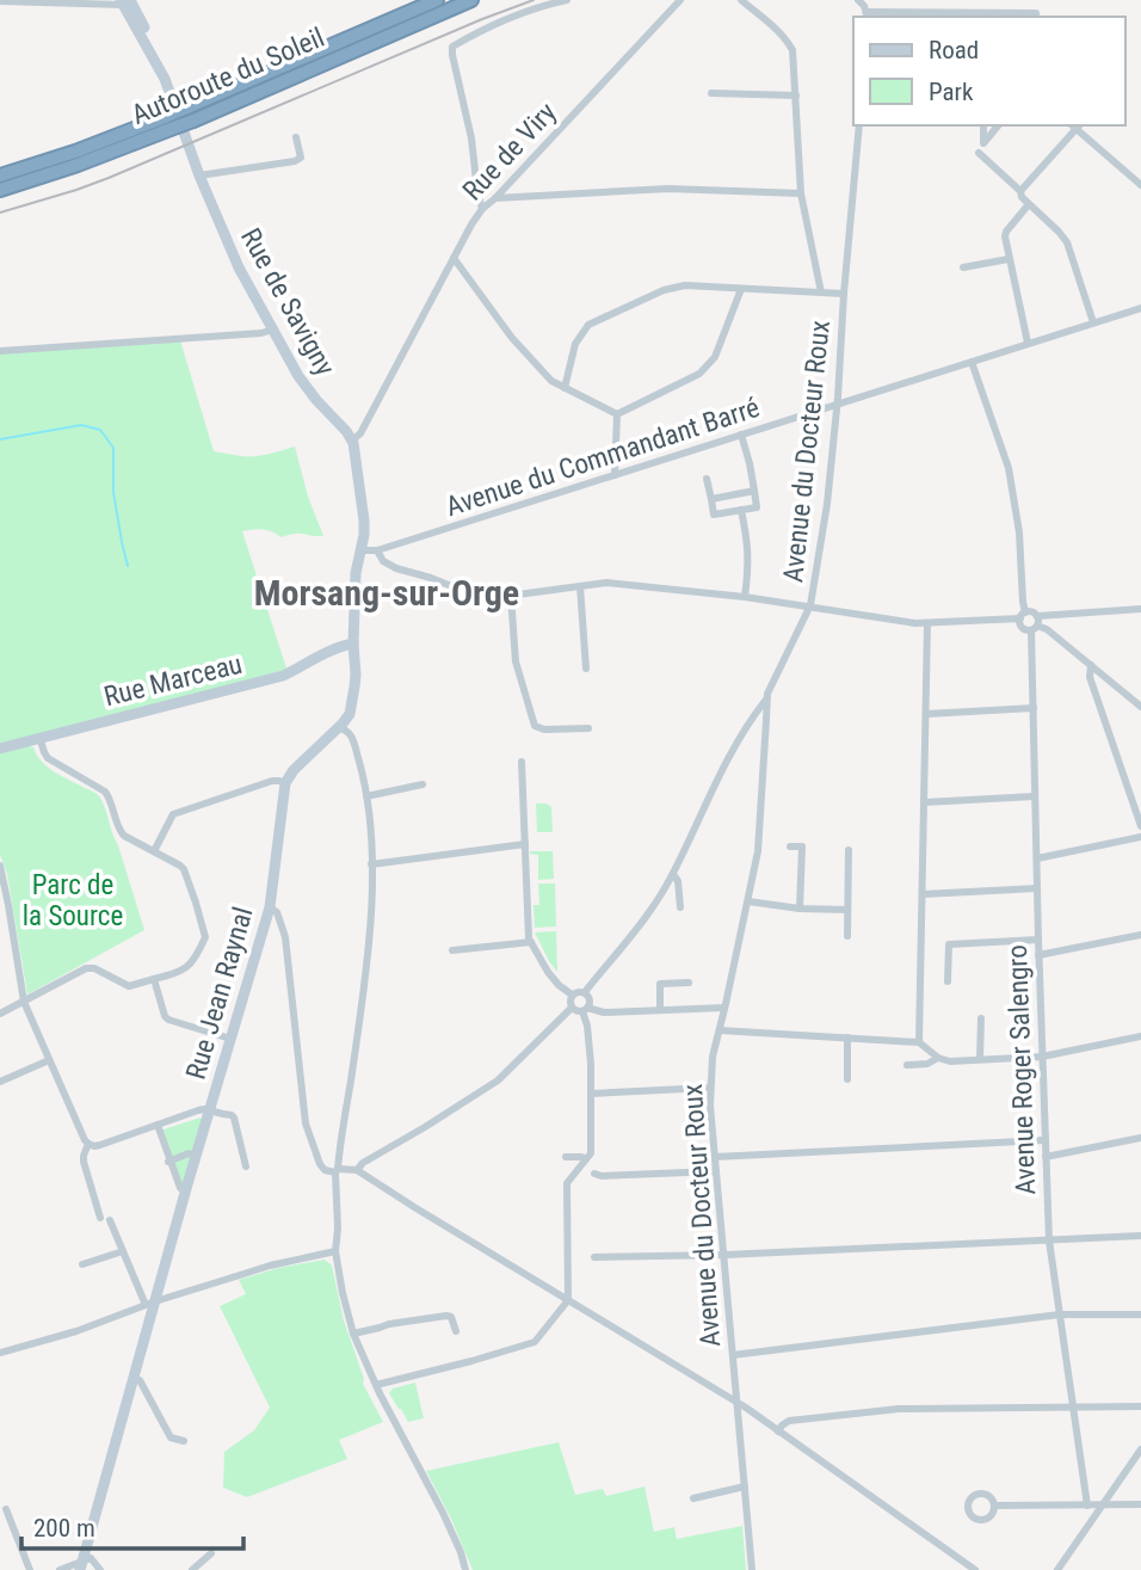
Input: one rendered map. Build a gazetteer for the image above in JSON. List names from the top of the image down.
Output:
{
  "streets": {
    "highway": ["Autoroute du Soleil"],
    "main road": ["Rue de Savigny", "Rue Marceau", "Rue Jean Raynal"],
    "street": [
      "Rue de Viry",
      "Avenue du Docteur Roux",
      "Avenue du Commandant Barré",
      "Avenue Roger Salengro"
    ]
  },
  "crossings": [
    ["Rue de Viry", "Rue de Savigny"],
    ["Avenue du Docteur Roux", "Avenue du Commandant Barré"]
  ],
  "districts": ["Morsang-sur-Orge"],
  "parks": ["Parc de la Source"],
  "legend": ["Road", "Park"],
  "scale_bar": "200 m"
}
